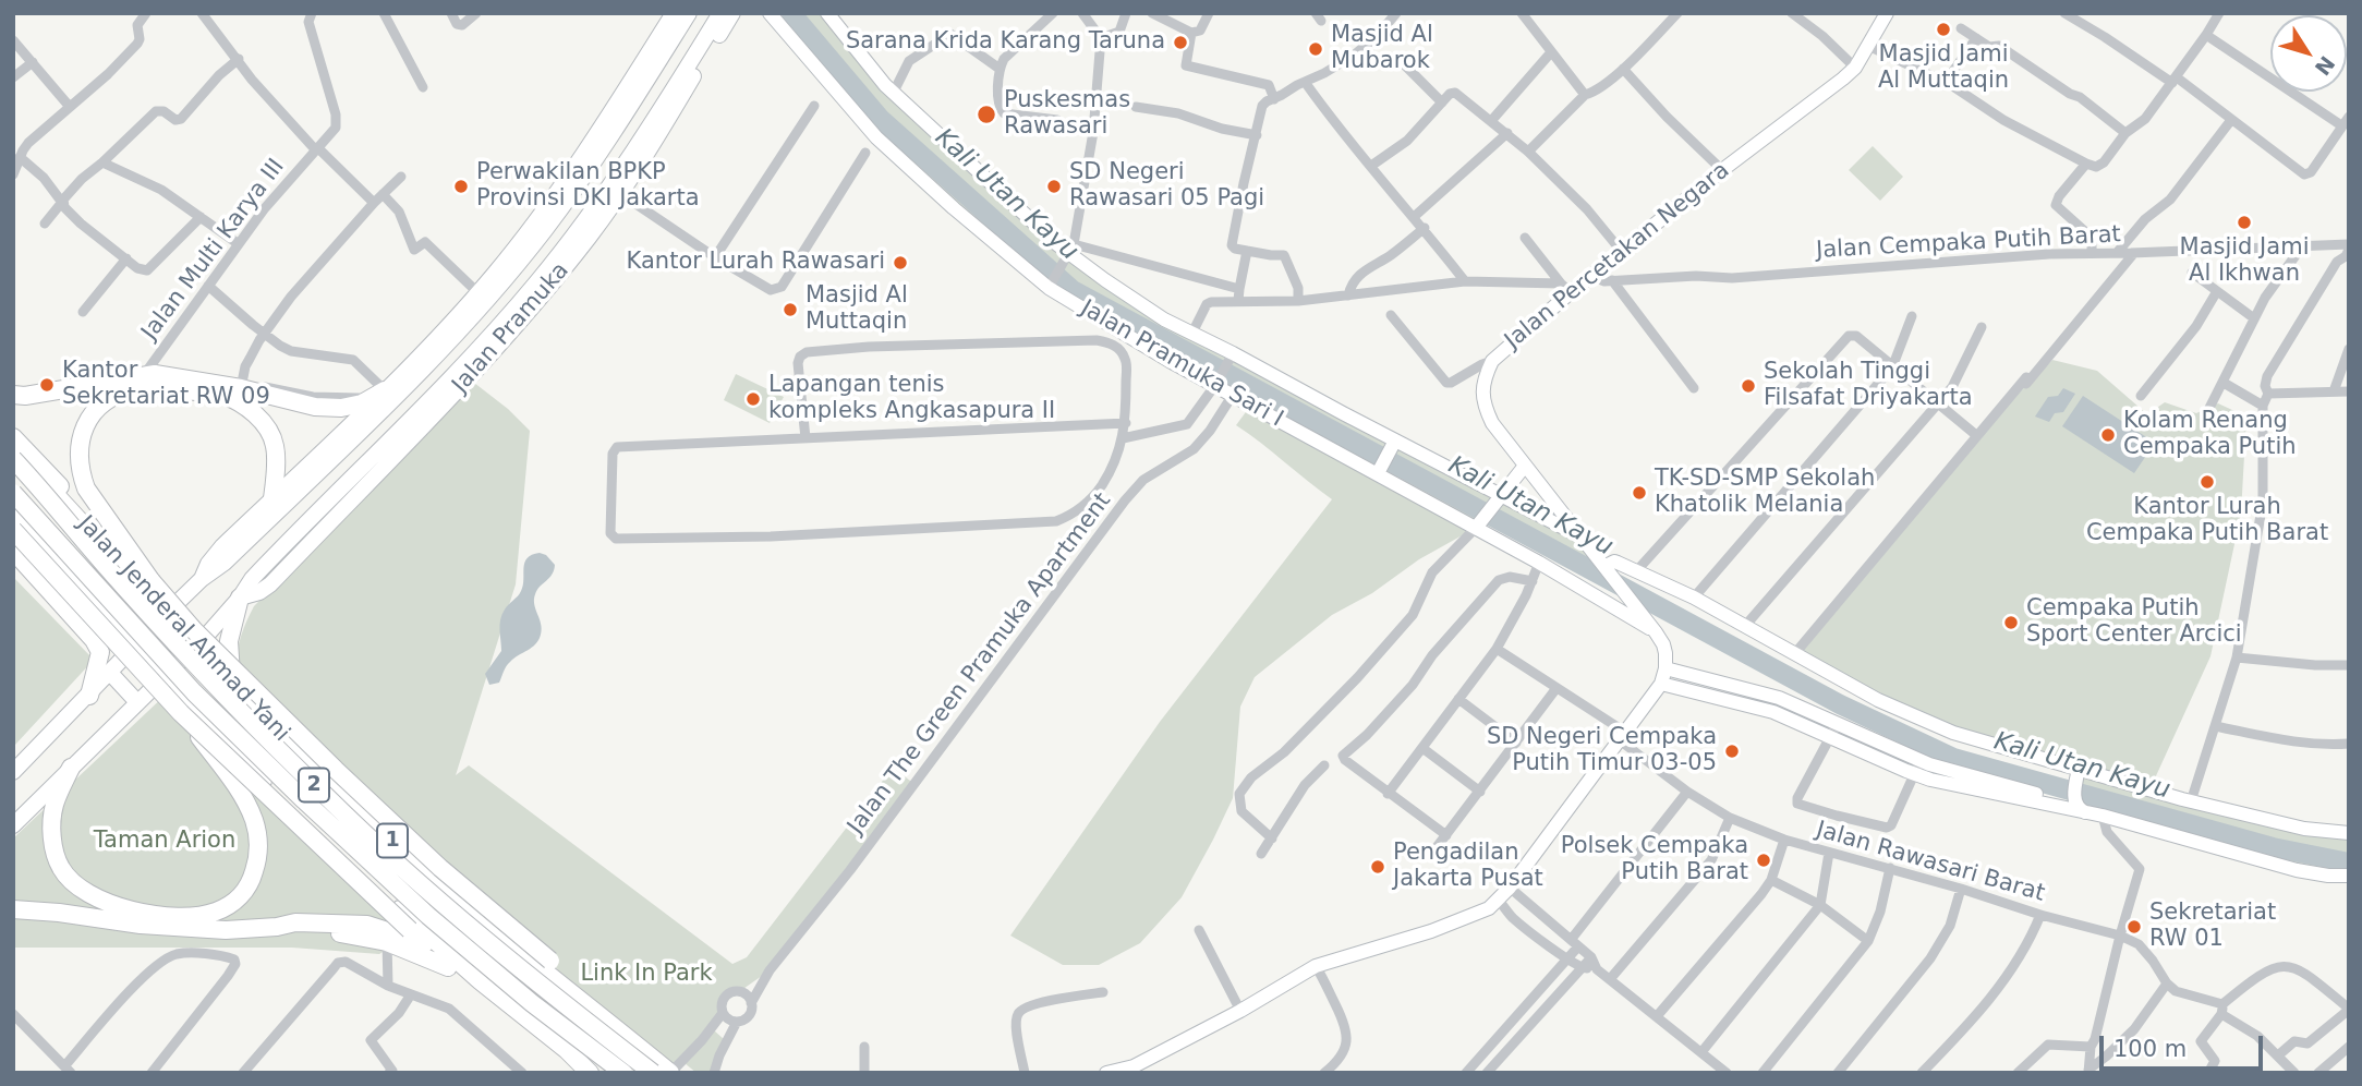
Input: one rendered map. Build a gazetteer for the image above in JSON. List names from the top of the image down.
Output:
{
  "streets": {
    "highway": ["Jalan Jenderal Ahmad Yani", "2", "1"],
    "main road": ["Jalan Pramuka"],
    "street": [
      "Jalan Cempaka Putih Barat",
      "Jalan Multi Karya III",
      "Jalan Percetakan Negara",
      "Jalan Pramuka Sari I",
      "Jalan The Green Pramuka Apartment",
      "Jalan Rawasari Barat"
    ]
  },
  "crossings": [
    ["Jalan Cempaka Putih Barat", "Jalan Percetakan Negara"],
    ["Jalan Percetakan Negara", "Jalan Pramuka Sari I"],
    ["Jalan Pramuka", "Jalan Jenderal Ahmad Yani"],
    ["Jalan Pramuka Sari I", "Jalan The Green Pramuka Apartment"]
  ],
  "water": ["Kali Utan Kayu"],
  "parks": ["Taman Arion", "Link In Park"],
  "places": [
    "Masjid Jami Al Muttaqin",
    "Sarana Krida Karang Taruna",
    "Masjid Al Mubarok",
    "Puskesmas Rawasari",
    "Perwakilan BPKP Provinsi DKI Jakarta",
    "SD Negeri Rawasari 05 Pagi",
    "Masjid Jami Al Ikhwan",
    "Kantor Lurah Rawasari",
    "Masjid Al Muttaqin",
    "Kantor Sekretariat RW 09",
    "Sekolah Tinggi Filsafat Driyakarta",
    "Lapangan tenis kompleks Angkasapura II",
    "Kolam Renang Cempaka Putih",
    "Kantor Lurah Cempaka Putih Barat",
    "TK-SD-SMP Sekolah Khatolik Melania",
    "Cempaka Putih Sport Center Arcici",
    "SD Negeri Cempaka Putih Timur 03-05",
    "Polsek Cempaka Putih Barat",
    "Pengadilan Jakarta Pusat",
    "Sekretariat RW 01"
  ],
  "scale_bar": "100 m",
  "north": "bottom right"
}
